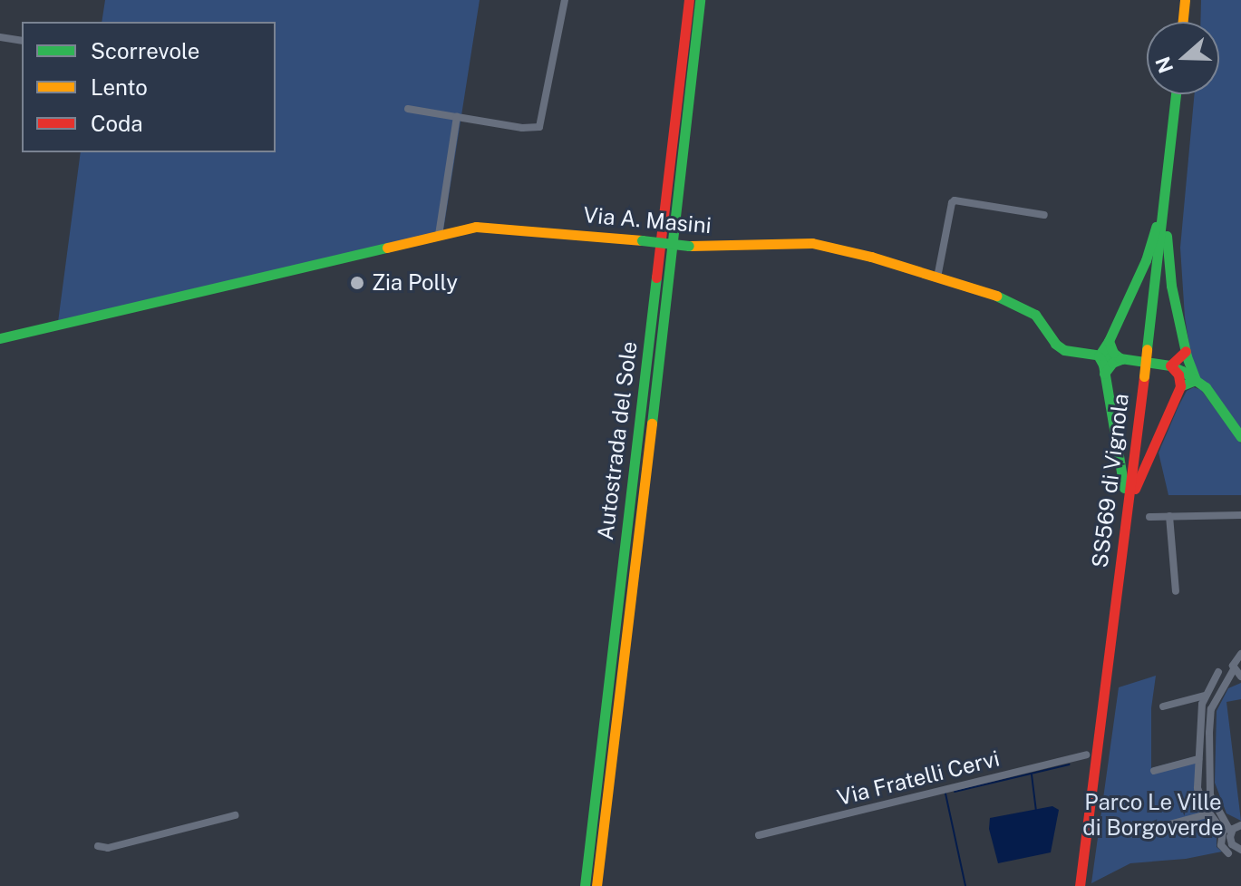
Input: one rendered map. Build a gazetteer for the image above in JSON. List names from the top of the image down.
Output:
{
  "streets": {
    "main road": ["Via A. Masini", "Autostrada del Sole", "SS569 di Vignola"],
    "street": ["Via Fratelli Cervi"]
  },
  "parks": ["Parco Le Ville di Borgoverde"],
  "places": ["Zia Polly"],
  "legend": ["Scorrevole", "Lento", "Coda"],
  "north": "left"
}
